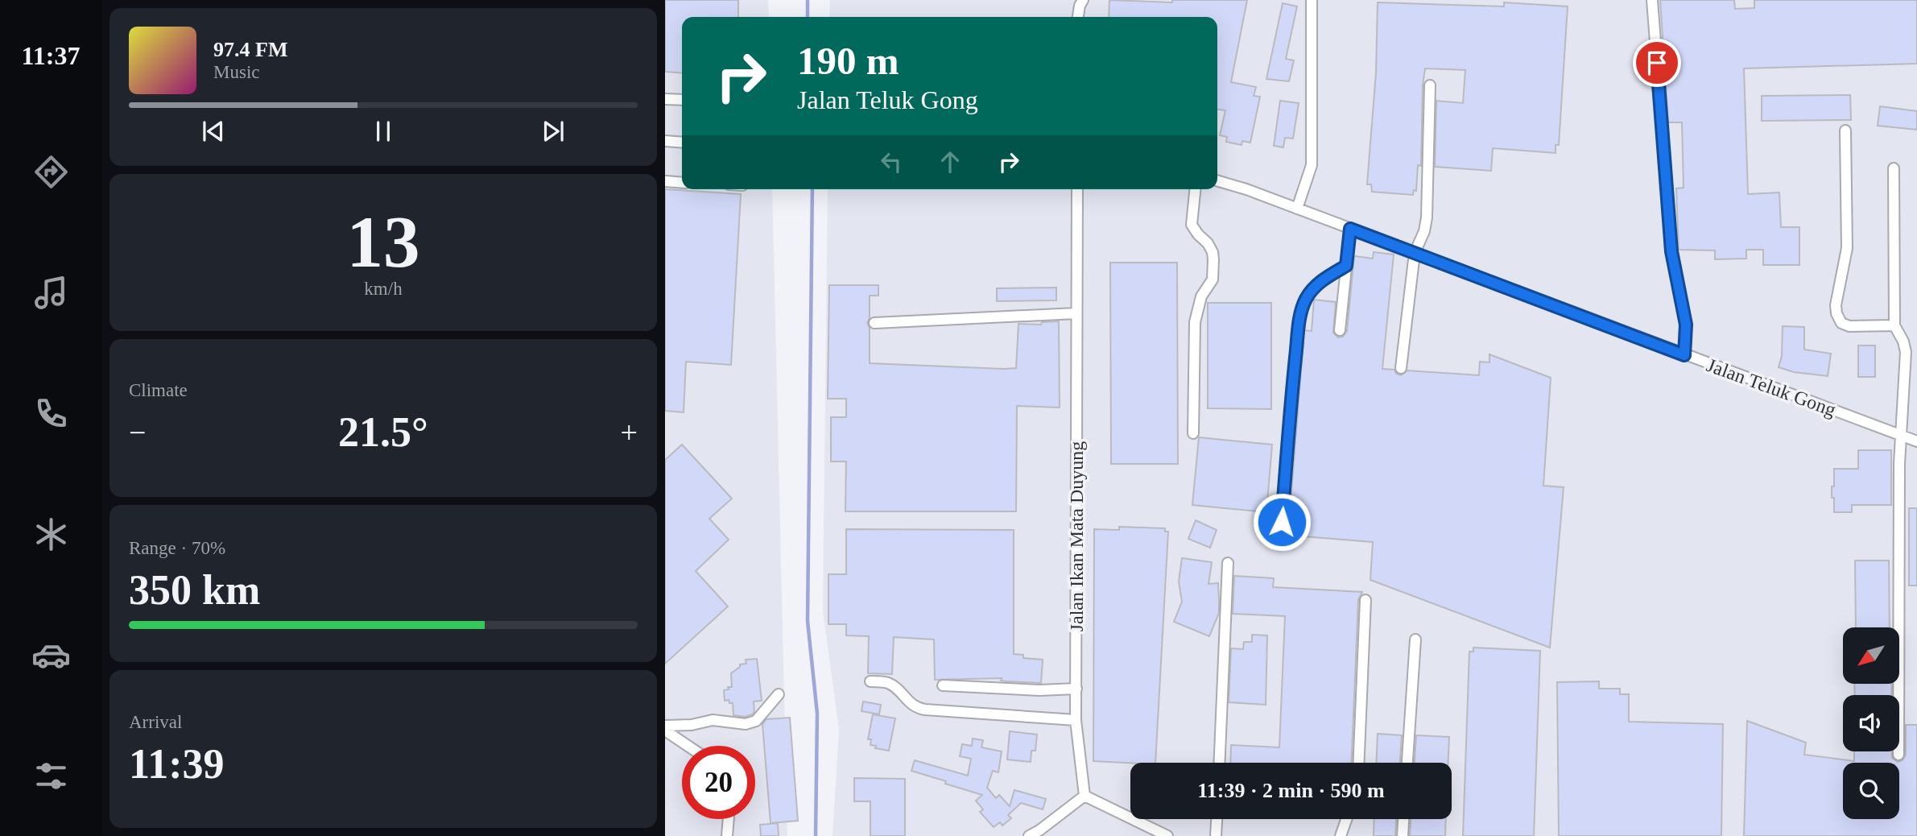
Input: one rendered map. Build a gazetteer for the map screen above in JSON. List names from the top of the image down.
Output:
{
  "streets": {
    "street": ["Jalan Teluk Gong", "Jalan Ikan Mata Duyung"]
  },
  "north": "bottom left",
  "page": {
    "tabs": "11:37",
    "turn": ["190 m", "Jalan Teluk Gong"],
    "song": ["97.4 FM", "Music"],
    "tile": [
      ["13", "km/h"],
      "Climate",
      ["Range · 70%", "350 km"],
      ["Arrival", "11:39"]
    ],
    "heat": ["−", "21.5°", "+"],
    "limit": "20",
    "trip": "11:39 · 2 min · 590 m"
  }
}
